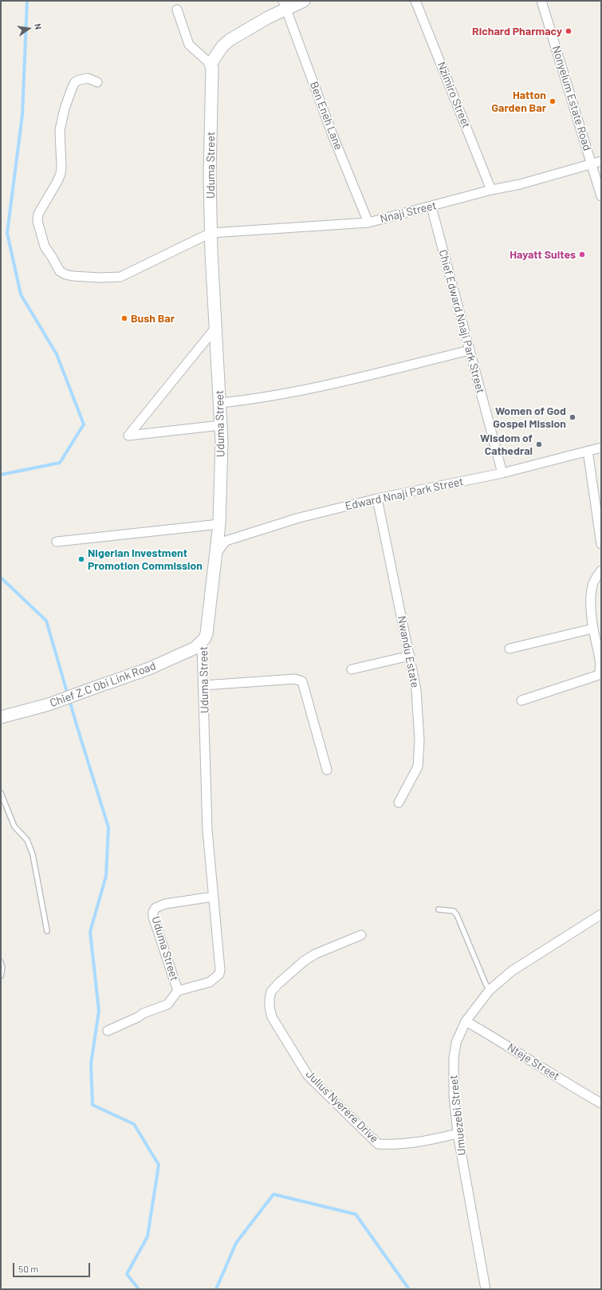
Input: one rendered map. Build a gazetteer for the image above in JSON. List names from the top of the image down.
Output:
{
  "streets": {
    "street": [
      "Nzimiro Street",
      "Nonyelum Estate Road",
      "Ben Eneh Lane",
      "Uduma Street",
      "Nnaji Street",
      "Chief Edward Nnaji Park Street",
      "Edward Nnaji Park Street",
      "Nwandu Estate",
      "Chief Z.C Obi Link Road",
      "Nteje Street",
      "Julius Nyerere Drive",
      "Umuezebi Street"
    ]
  },
  "crossings": [
    ["Nzimiro Street", "Nnaji Street"],
    ["Nonyelum Estate Road", "Nnaji Street"],
    ["Ben Eneh Lane", "Nnaji Street"],
    ["Uduma Street", "Nnaji Street"],
    ["Uduma Street", "Edward Nnaji Park Street"],
    ["Uduma Street", "Chief Z.C Obi Link Road"],
    ["Nnaji Street", "Chief Edward Nnaji Park Street"],
    ["Chief Edward Nnaji Park Street", "Edward Nnaji Park Street"],
    ["Edward Nnaji Park Street", "Nwandu Estate"],
    ["Nteje Street", "Umuezebi Street"],
    ["Julius Nyerere Drive", "Umuezebi Street"]
  ],
  "places": [
    "Richard Pharmacy",
    "Hatton Garden Bar",
    "Hayatt Suites",
    "Bush Bar",
    "Women of God Gospel Mission",
    "Wisdom of Cathedral",
    "Nigerian Investment Promotion Commission"
  ],
  "scale_bar": "50 m",
  "north": "right"
}
